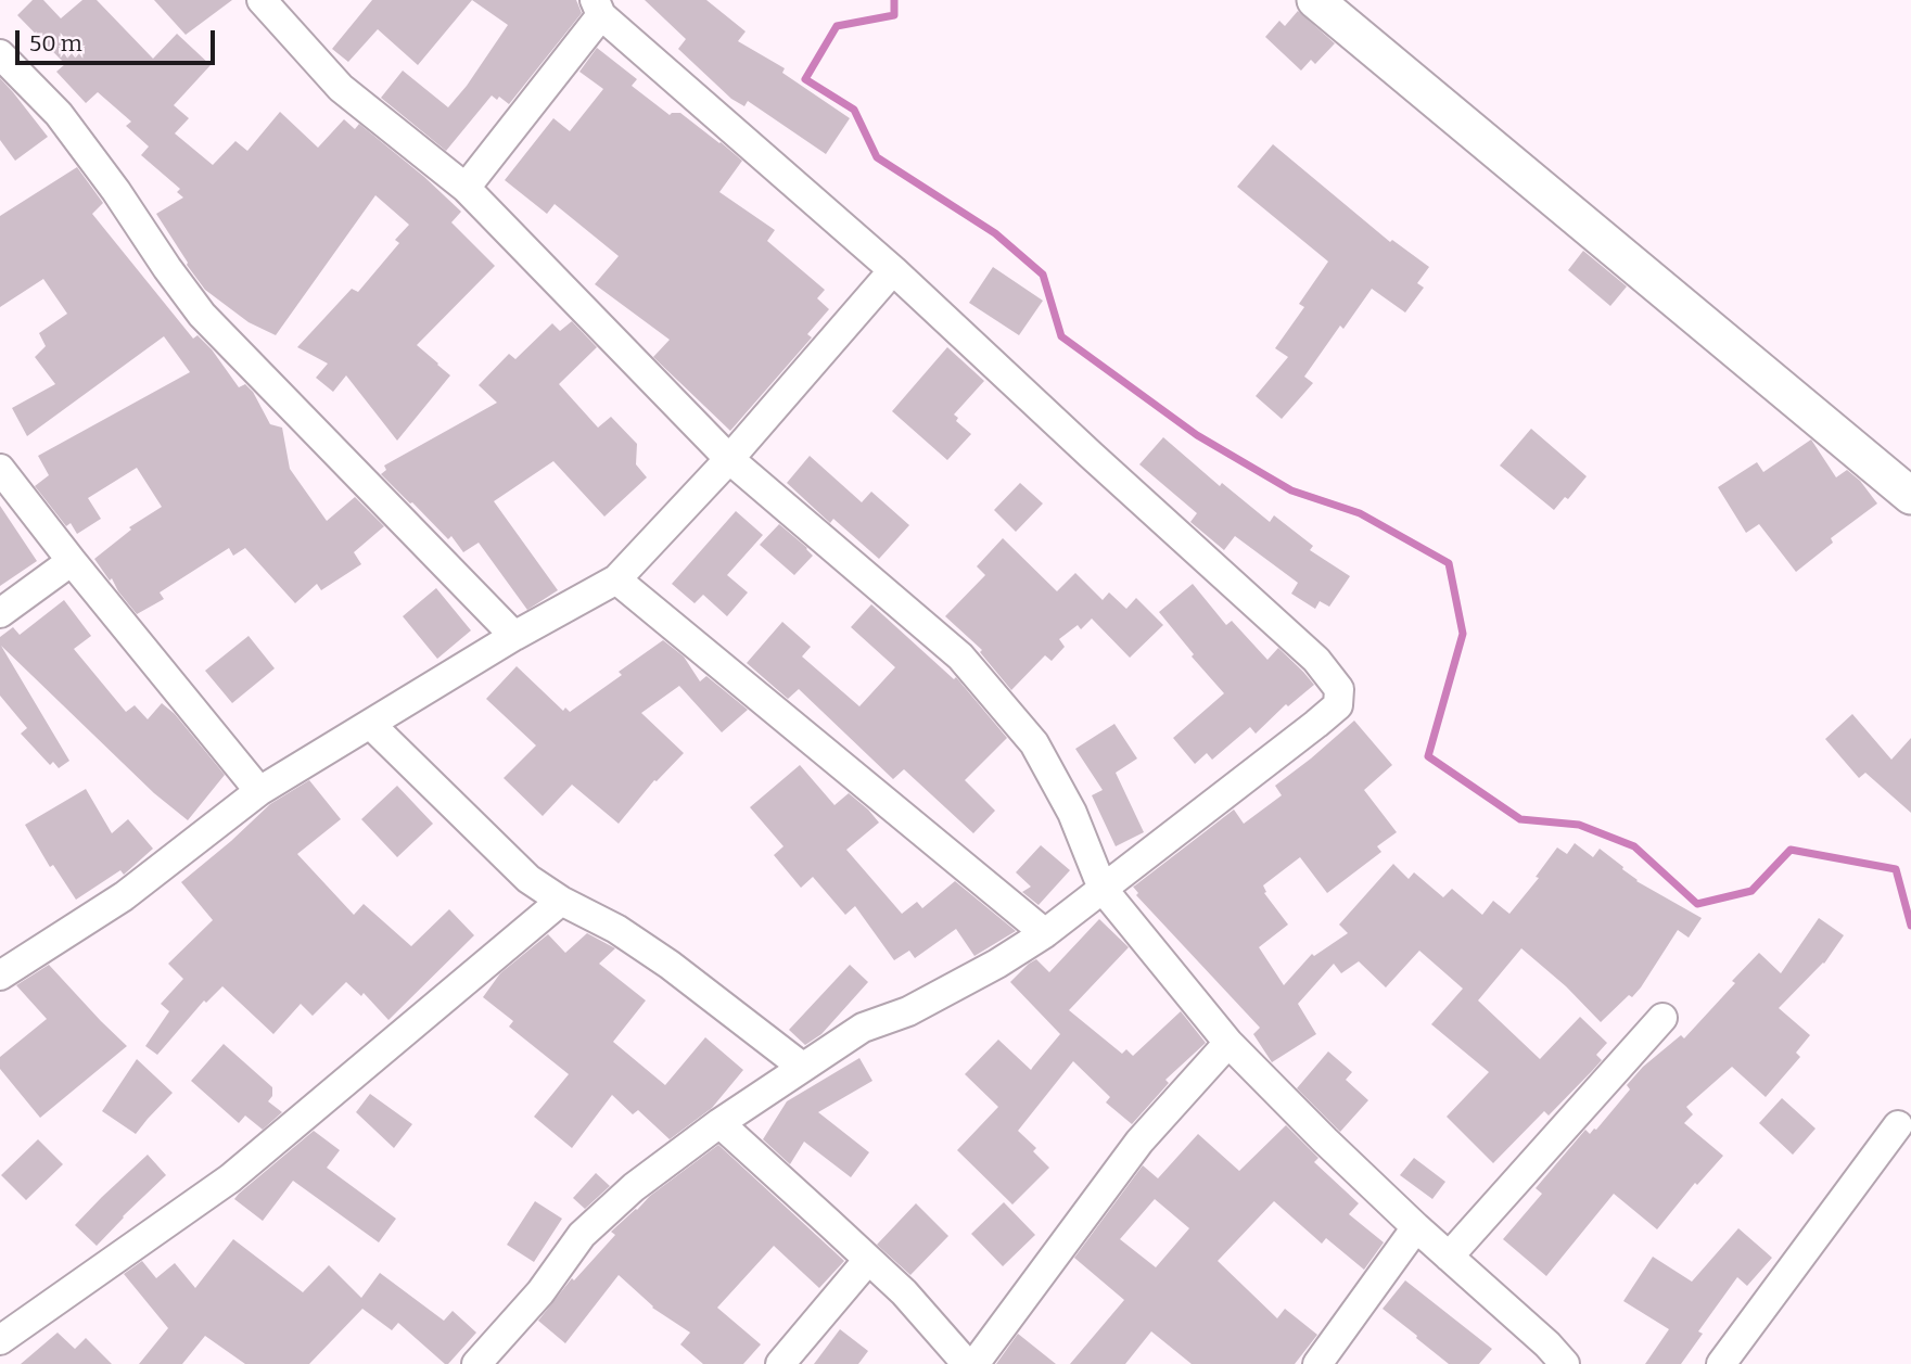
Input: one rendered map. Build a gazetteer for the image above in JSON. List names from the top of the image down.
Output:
{
  "scale_bar": "50 m"
}
